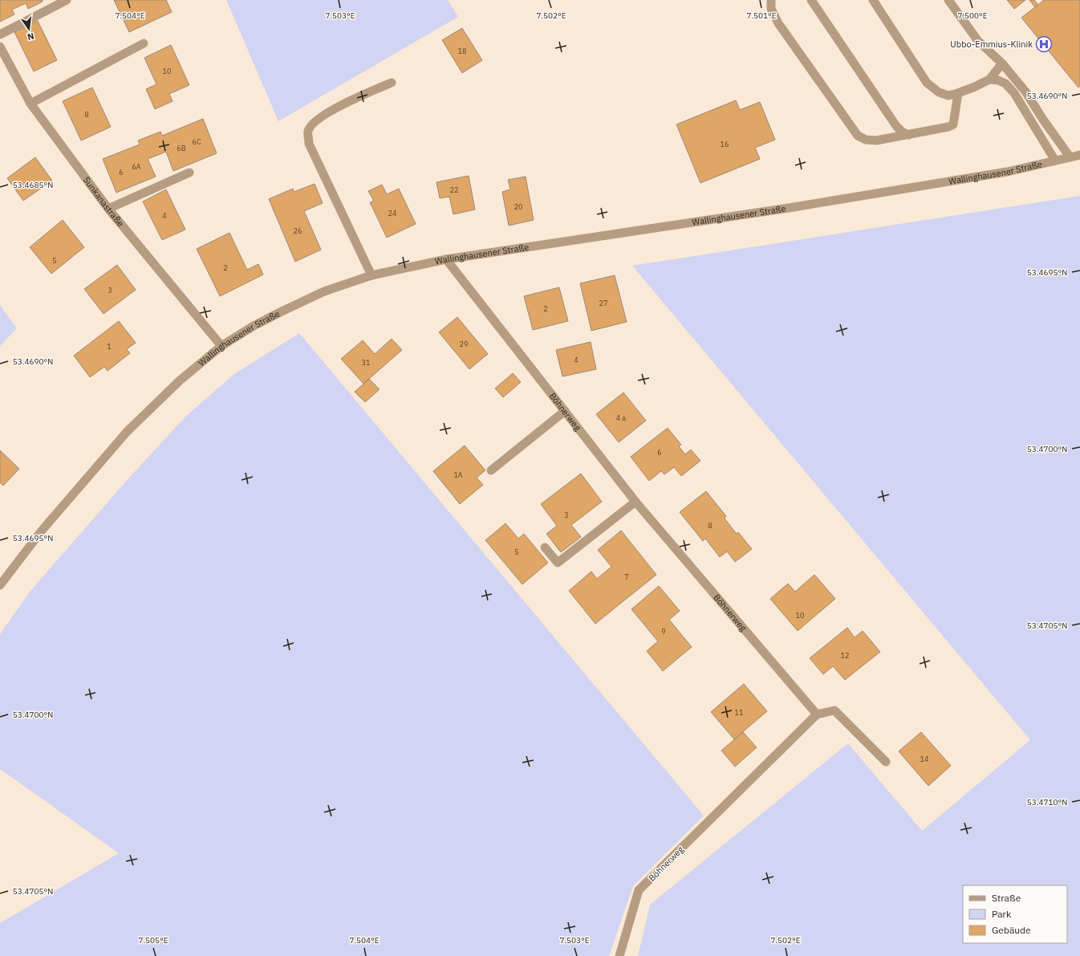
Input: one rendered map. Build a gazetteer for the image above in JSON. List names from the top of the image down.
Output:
{
  "streets": {
    "street": ["Wallinghausener Straße", "Sunkanastraße", "Böhnerweg"]
  },
  "crossings": [
    ["Wallinghausener Straße", "Sunkanastraße"],
    ["Wallinghausener Straße", "Böhnerweg"]
  ],
  "places": {
    "hospital": ["Ubbo-Emmius-Klinik"]
  },
  "house_numbers": [
    "18",
    "10",
    "8",
    "6C",
    "16",
    "6B",
    "6A",
    "6",
    "22",
    "20",
    "24",
    "4",
    "26",
    "5",
    "2",
    "3",
    "27",
    "2",
    "29",
    "1",
    "4",
    "31",
    "4 a",
    "6",
    "1A",
    "3",
    "8",
    "5",
    "7",
    "10",
    "9",
    "12",
    "11",
    "14"
  ],
  "legend": ["Straße", "Park", "Gebäude"],
  "north": "bottom",
  "coordinates": [
    "7.504°E",
    "7.503°E",
    "7.502°E",
    "7.501°E",
    "7.500°E",
    "53.4690°N",
    "53.4685°N",
    "53.4695°N",
    "53.4700°N",
    "53.4705°N",
    "53.4710°N",
    "7.505°E"
  ]
}
